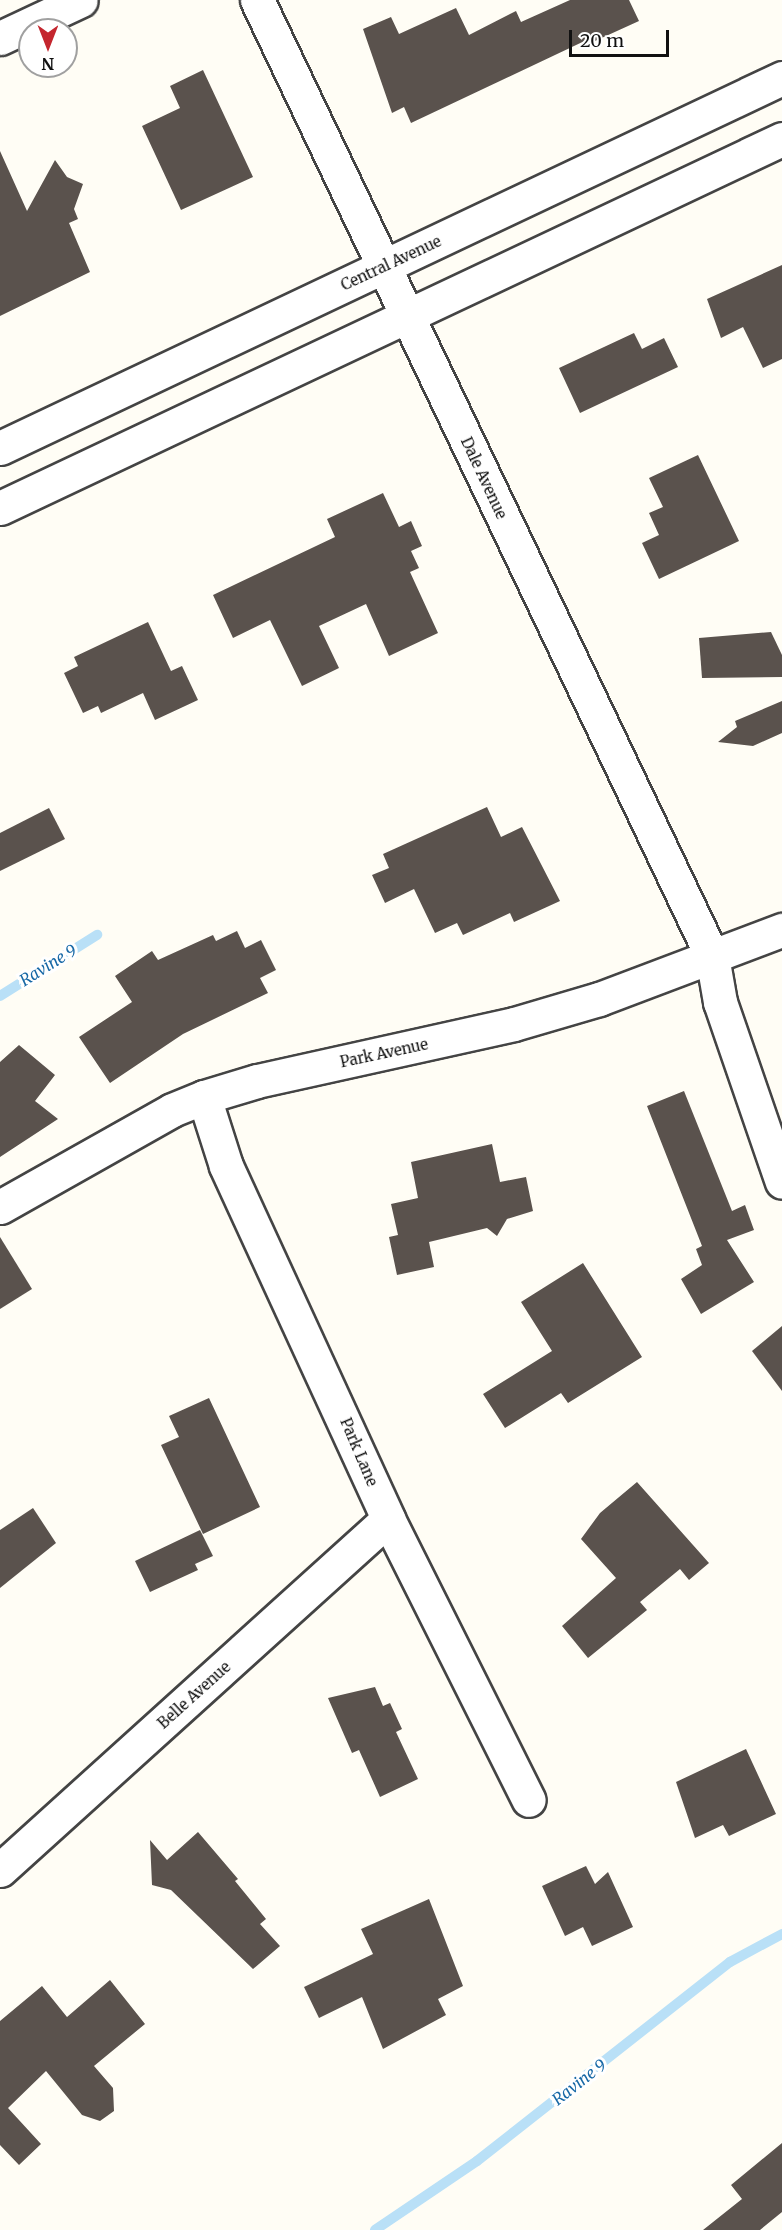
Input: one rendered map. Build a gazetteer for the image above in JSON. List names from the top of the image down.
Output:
{
  "streets": {
    "street": [
      "Central Avenue",
      "Dale Avenue",
      "Park Avenue",
      "Park Lane",
      "Belle Avenue"
    ]
  },
  "crossings": [
    ["Central Avenue", "Dale Avenue"],
    ["Dale Avenue", "Park Avenue"],
    ["Park Avenue", "Park Lane"],
    ["Park Lane", "Belle Avenue"]
  ],
  "water": ["Ravine 9"],
  "scale_bar": "20 m",
  "north": "bottom"
}
